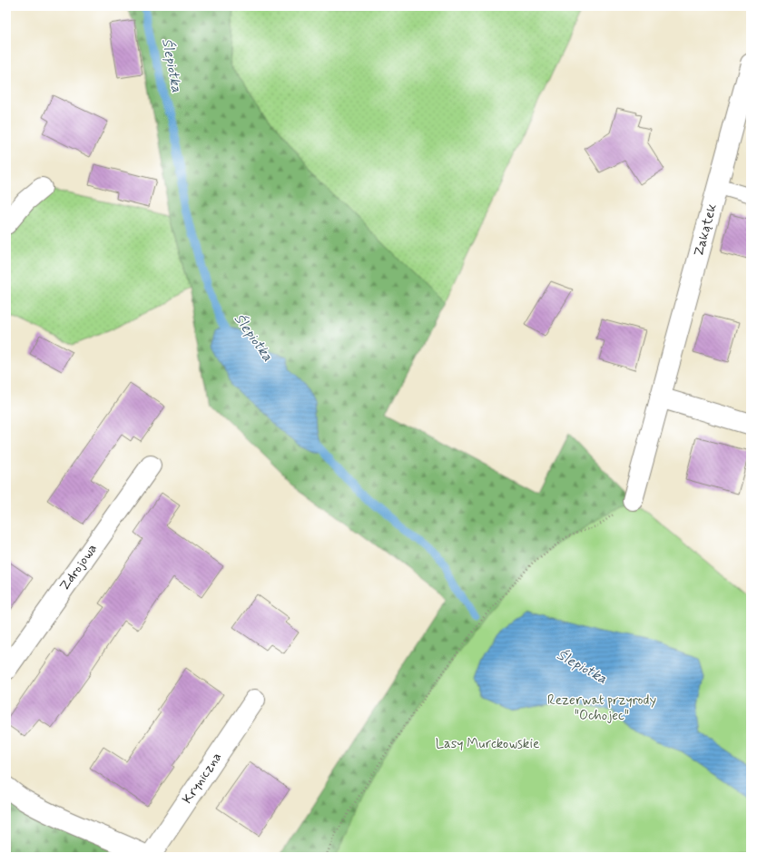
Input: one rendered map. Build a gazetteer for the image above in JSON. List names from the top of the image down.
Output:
{
  "streets": {
    "street": ["Zakątek", "Zdrojowa", "Kryniczna"]
  },
  "water": ["Ślepiotka"],
  "parks": ["Rezerwat przyrody \"Ochojec\"", "Lasy Murckowskie"]
}
